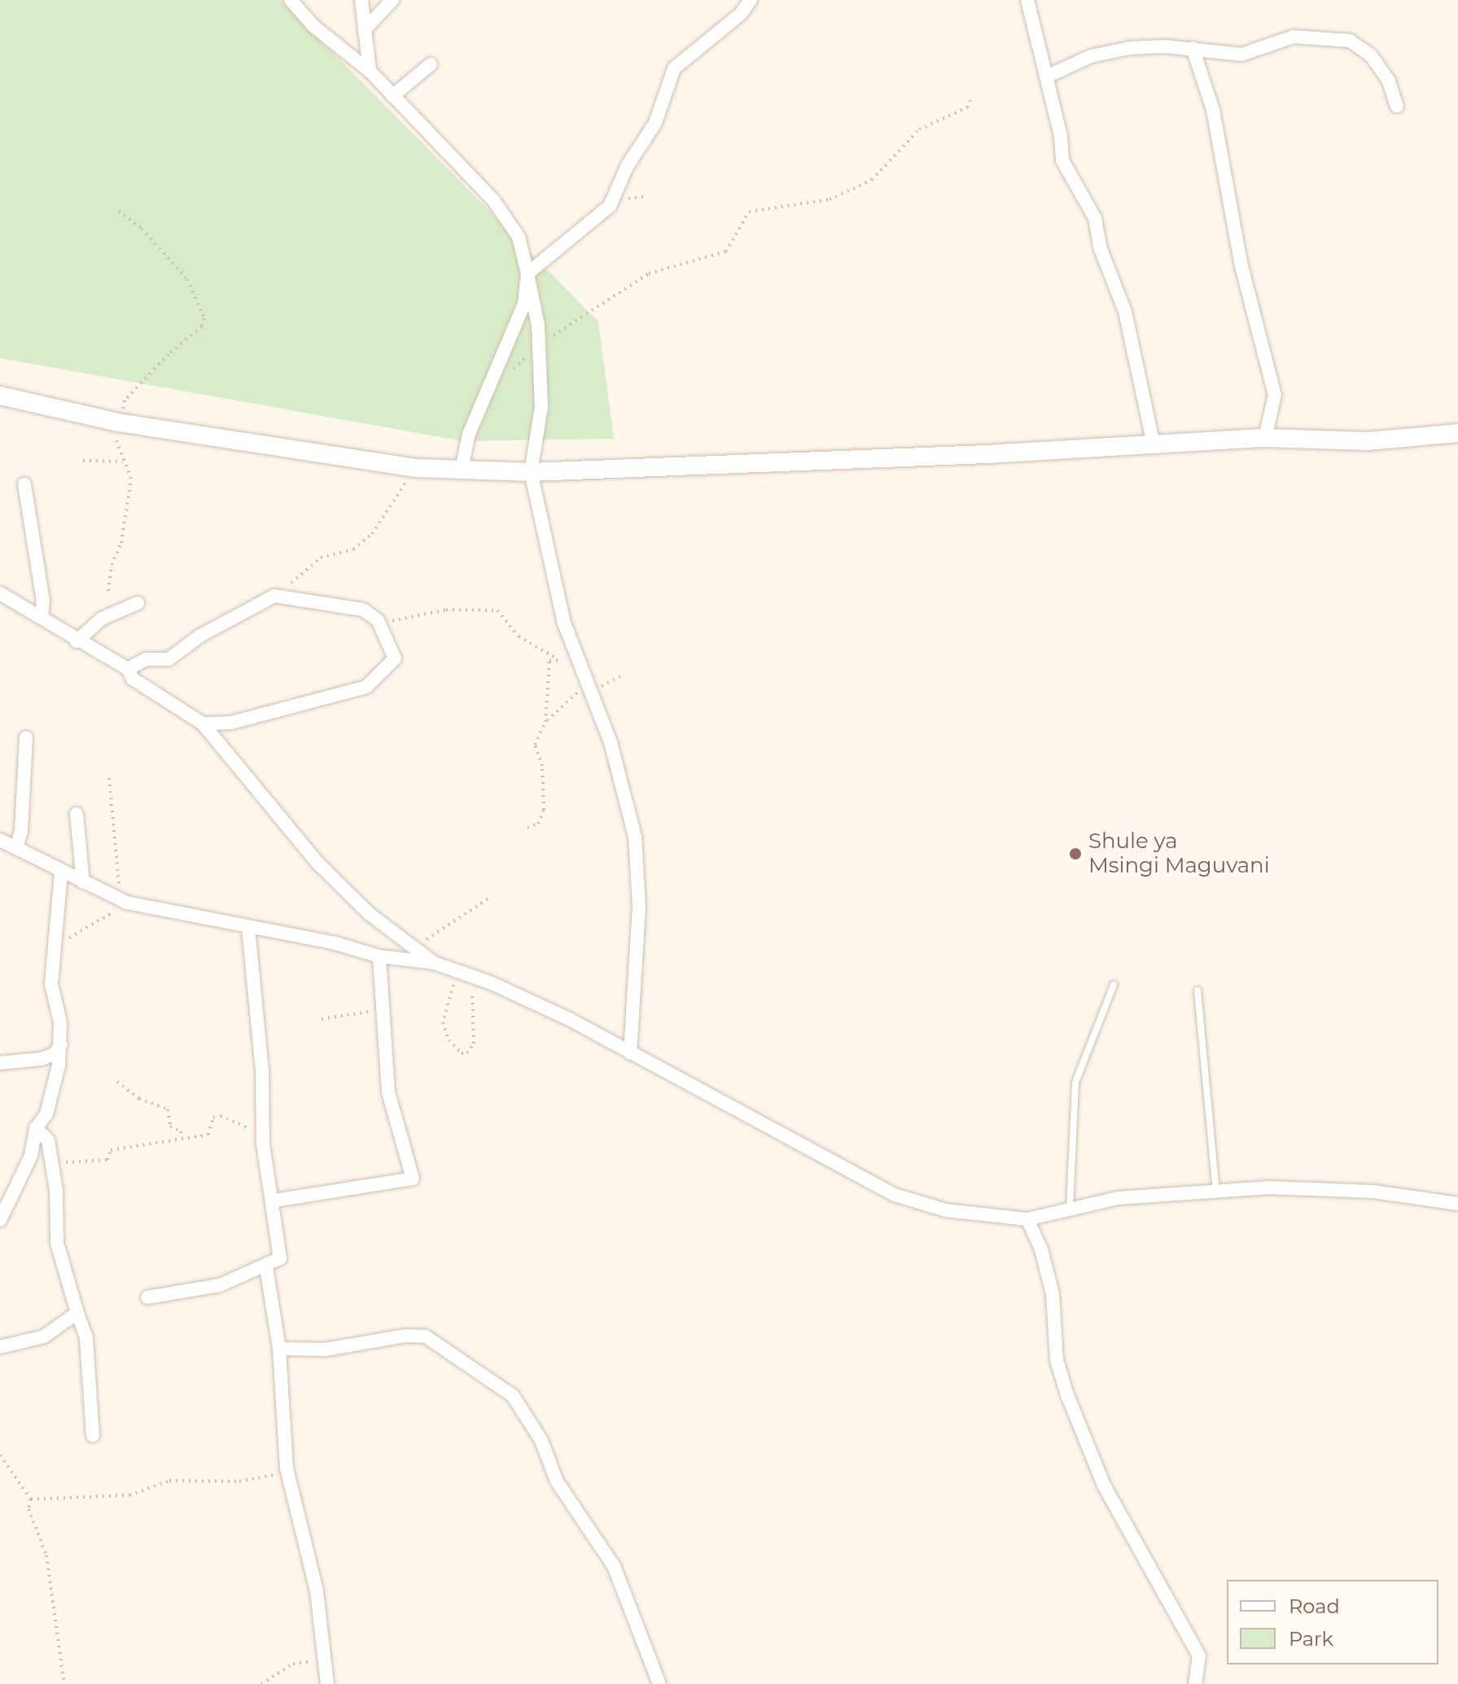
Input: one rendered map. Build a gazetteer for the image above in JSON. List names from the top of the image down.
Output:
{
  "places": ["Shule ya Msingi Maguvani"],
  "legend": ["Road", "Park"]
}
